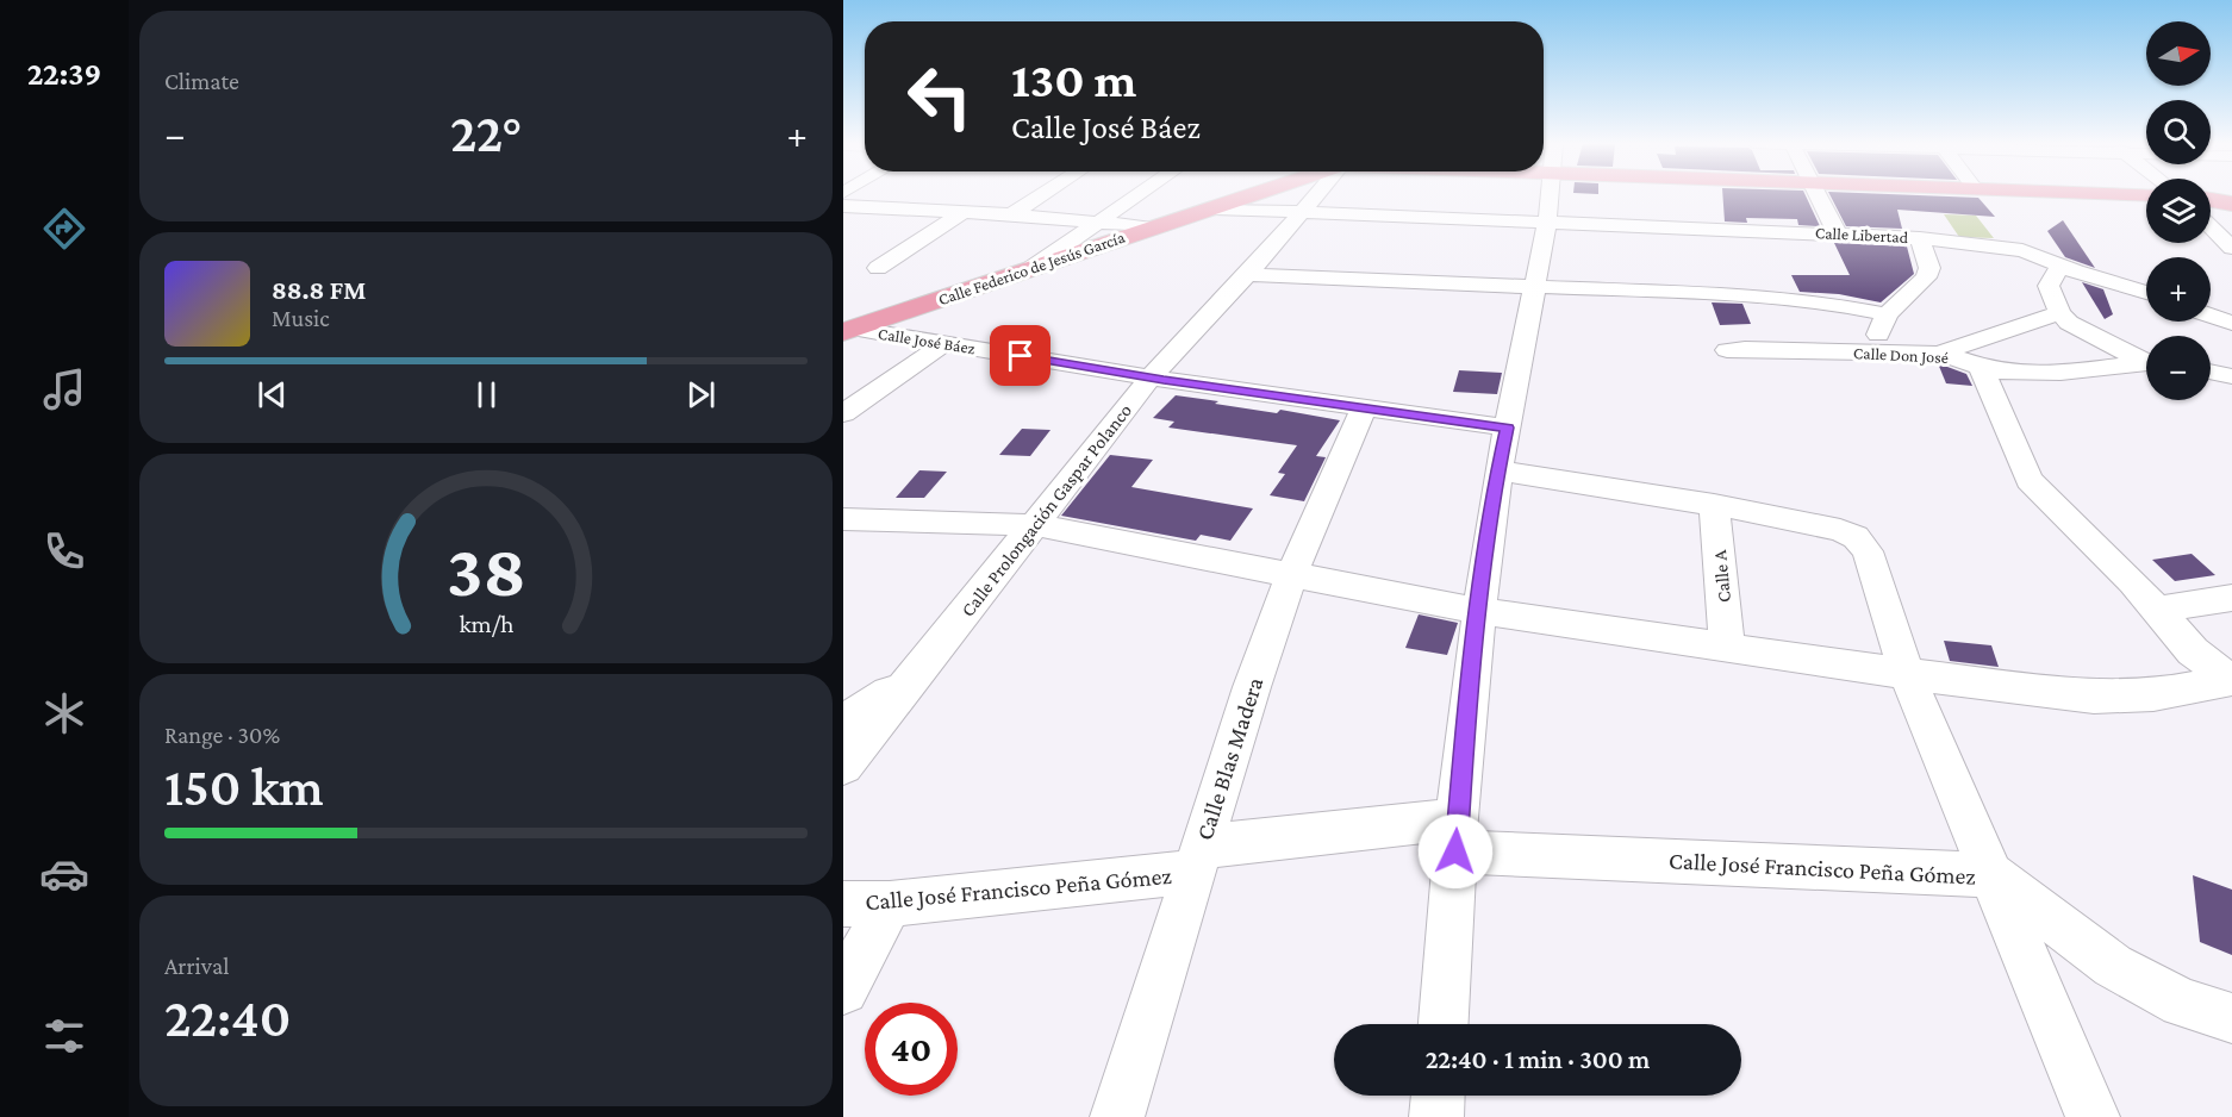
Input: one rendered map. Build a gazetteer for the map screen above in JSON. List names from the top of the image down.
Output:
{
  "streets": {
    "main road": ["Calle Federico de Jesús García"],
    "street": [
      "Calle Libertad",
      "Calle José Báez",
      "Calle Don José",
      "Calle Prolongación Gaspar Polanco",
      "Calle A",
      "Calle Blas Madera",
      "Calle José Francisco Peña Gómez"
    ]
  },
  "crossings": [
    ["Calle Libertad", "Calle Federico de Jesús García"],
    ["Calle Libertad", "Calle Prolongación Gaspar Polanco"],
    ["Calle Federico de Jesús García", "Calle José Báez"],
    ["Calle José Báez", "Calle Prolongación Gaspar Polanco"],
    ["Calle José Báez", "Calle Blas Madera"],
    ["Calle Blas Madera", "Calle José Francisco Peña Gómez"]
  ],
  "north": "right",
  "page": {
    "tabs": "22:39",
    "tile": [
      "Climate",
      ["Range · 30%", "150 km"],
      ["Arrival", "22:40"]
    ],
    "map_buttons": ["+", "−"],
    "turn": ["130 m", "Calle José Báez"],
    "heat": ["−", "22°", "+"],
    "song": ["88.8 FM", "Music"],
    "limit": "40",
    "trip": "22:40 · 1 min · 300 m",
    "gauge": ["38", "km/h"]
  }
}
